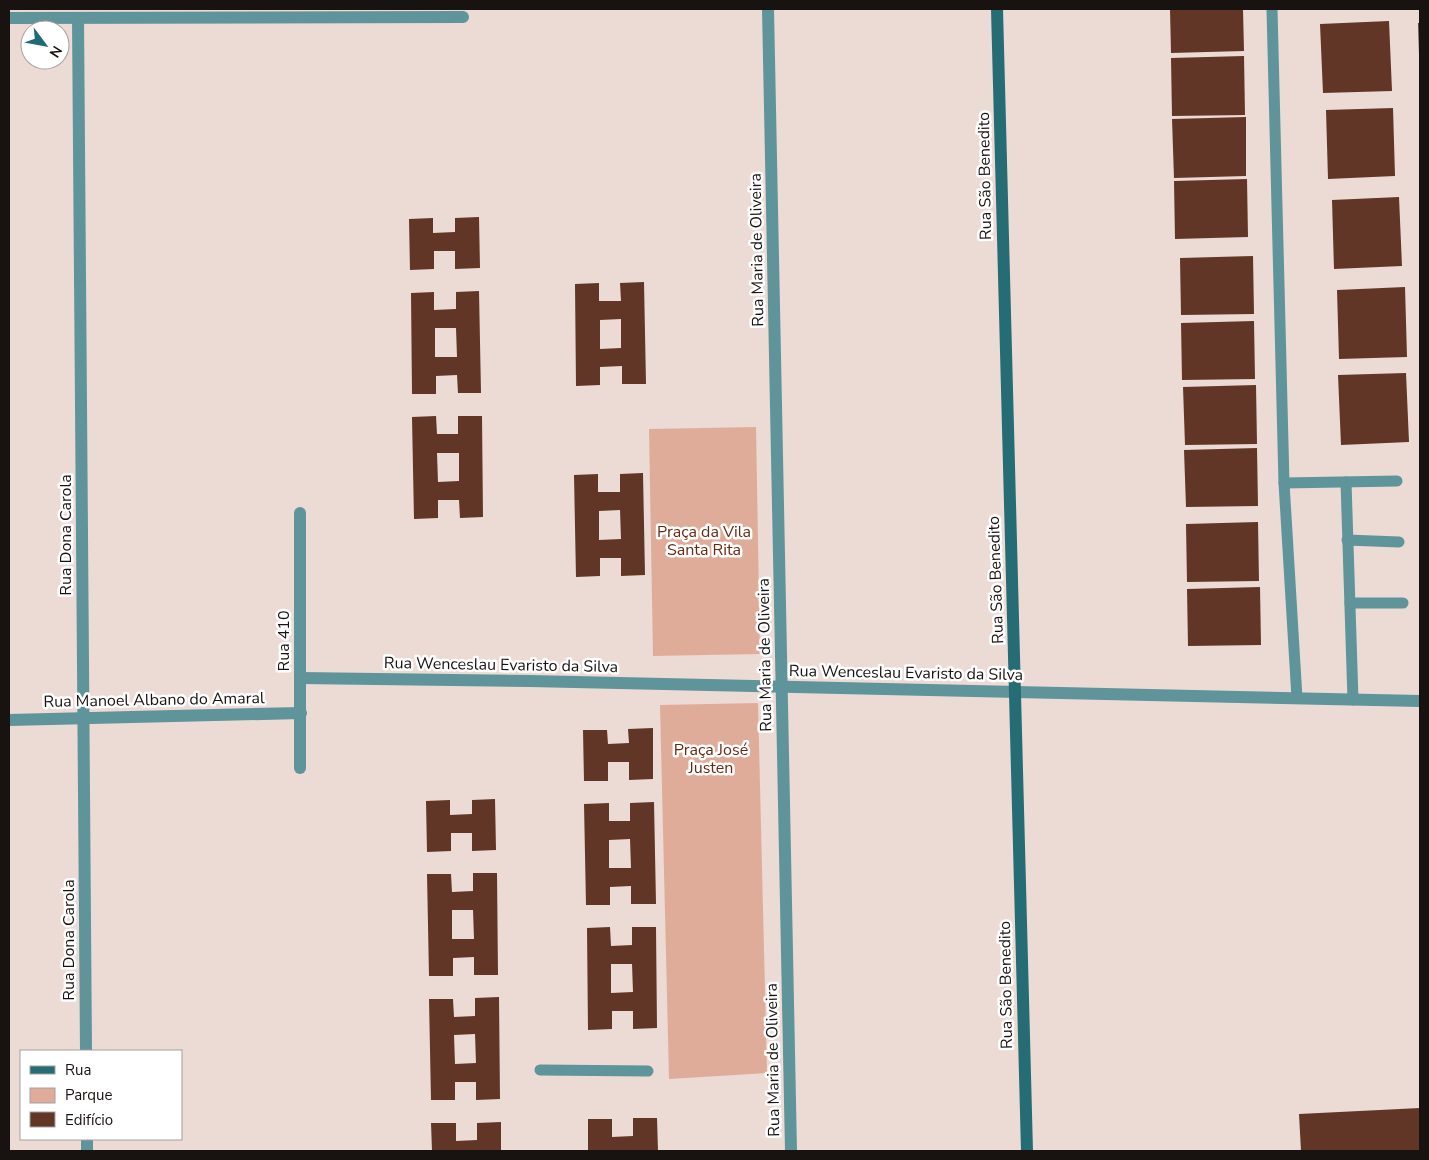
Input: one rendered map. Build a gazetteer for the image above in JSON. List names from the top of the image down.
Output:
{
  "streets": {
    "street": [
      "Rua São Benedito",
      "Rua Maria de Oliveira",
      "Rua Dona Carola",
      "Rua 410",
      "Rua Wenceslau Evaristo da Silva",
      "Rua Manoel Albano do Amaral"
    ]
  },
  "crossings": [
    ["Rua São Benedito", "Rua Wenceslau Evaristo da Silva"],
    ["Rua Maria de Oliveira", "Rua Wenceslau Evaristo da Silva"],
    ["Rua Dona Carola", "Rua Manoel Albano do Amaral"],
    ["Rua 410", "Rua Wenceslau Evaristo da Silva"],
    ["Rua 410", "Rua Manoel Albano do Amaral"]
  ],
  "parks": ["Praça da Vila Santa Rita", "Praça José Justen"],
  "legend": ["Rua", "Parque", "Edifício"],
  "north": "bottom right"
}
